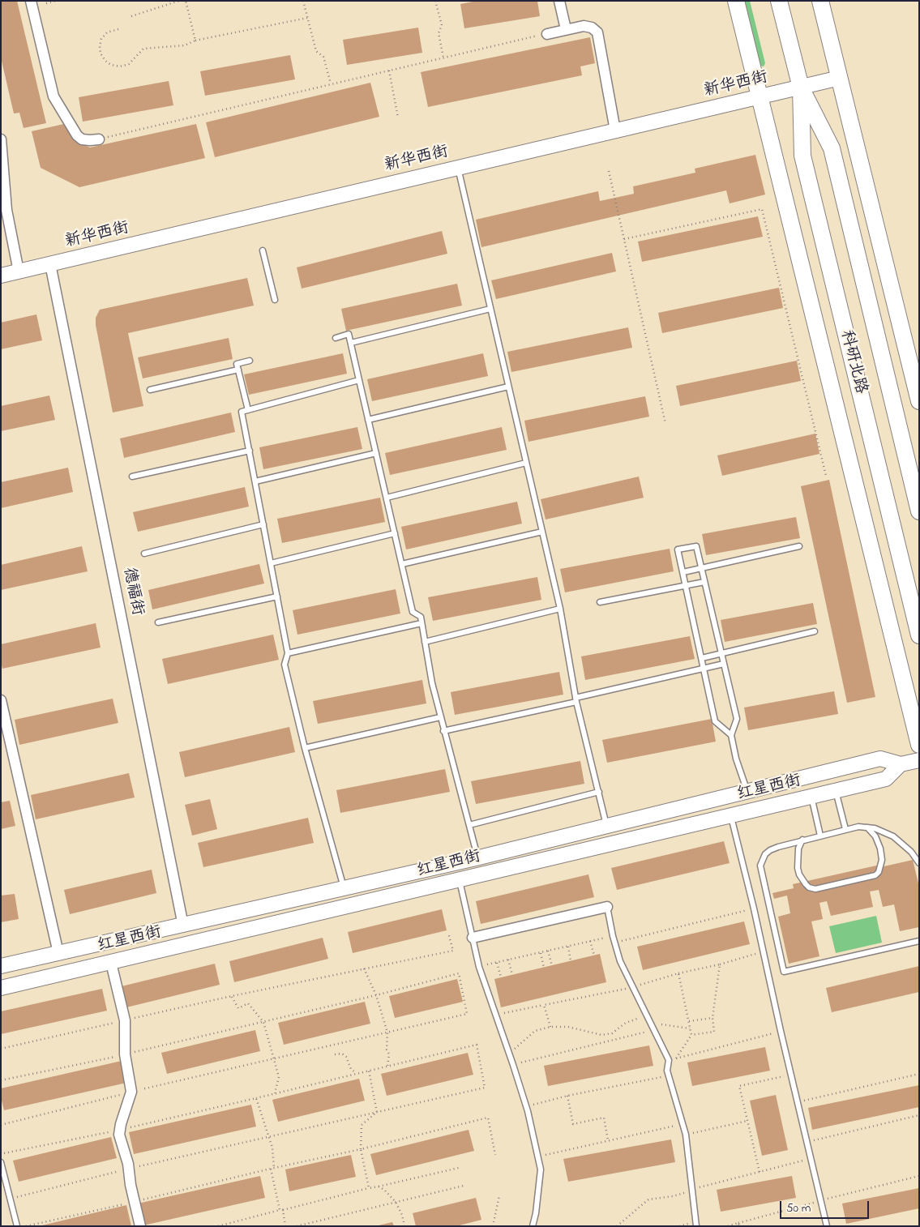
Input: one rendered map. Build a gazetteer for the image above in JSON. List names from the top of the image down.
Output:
{
  "streets": {
    "main road": ["新华西街", "科研北路", "红星西街"],
    "street": ["德福街"]
  },
  "crossings": [
    ["新华西街", "科研北路"],
    ["新华西街", "德福街"],
    ["德福街", "红星西街"]
  ],
  "scale_bar": "50 m"
}
